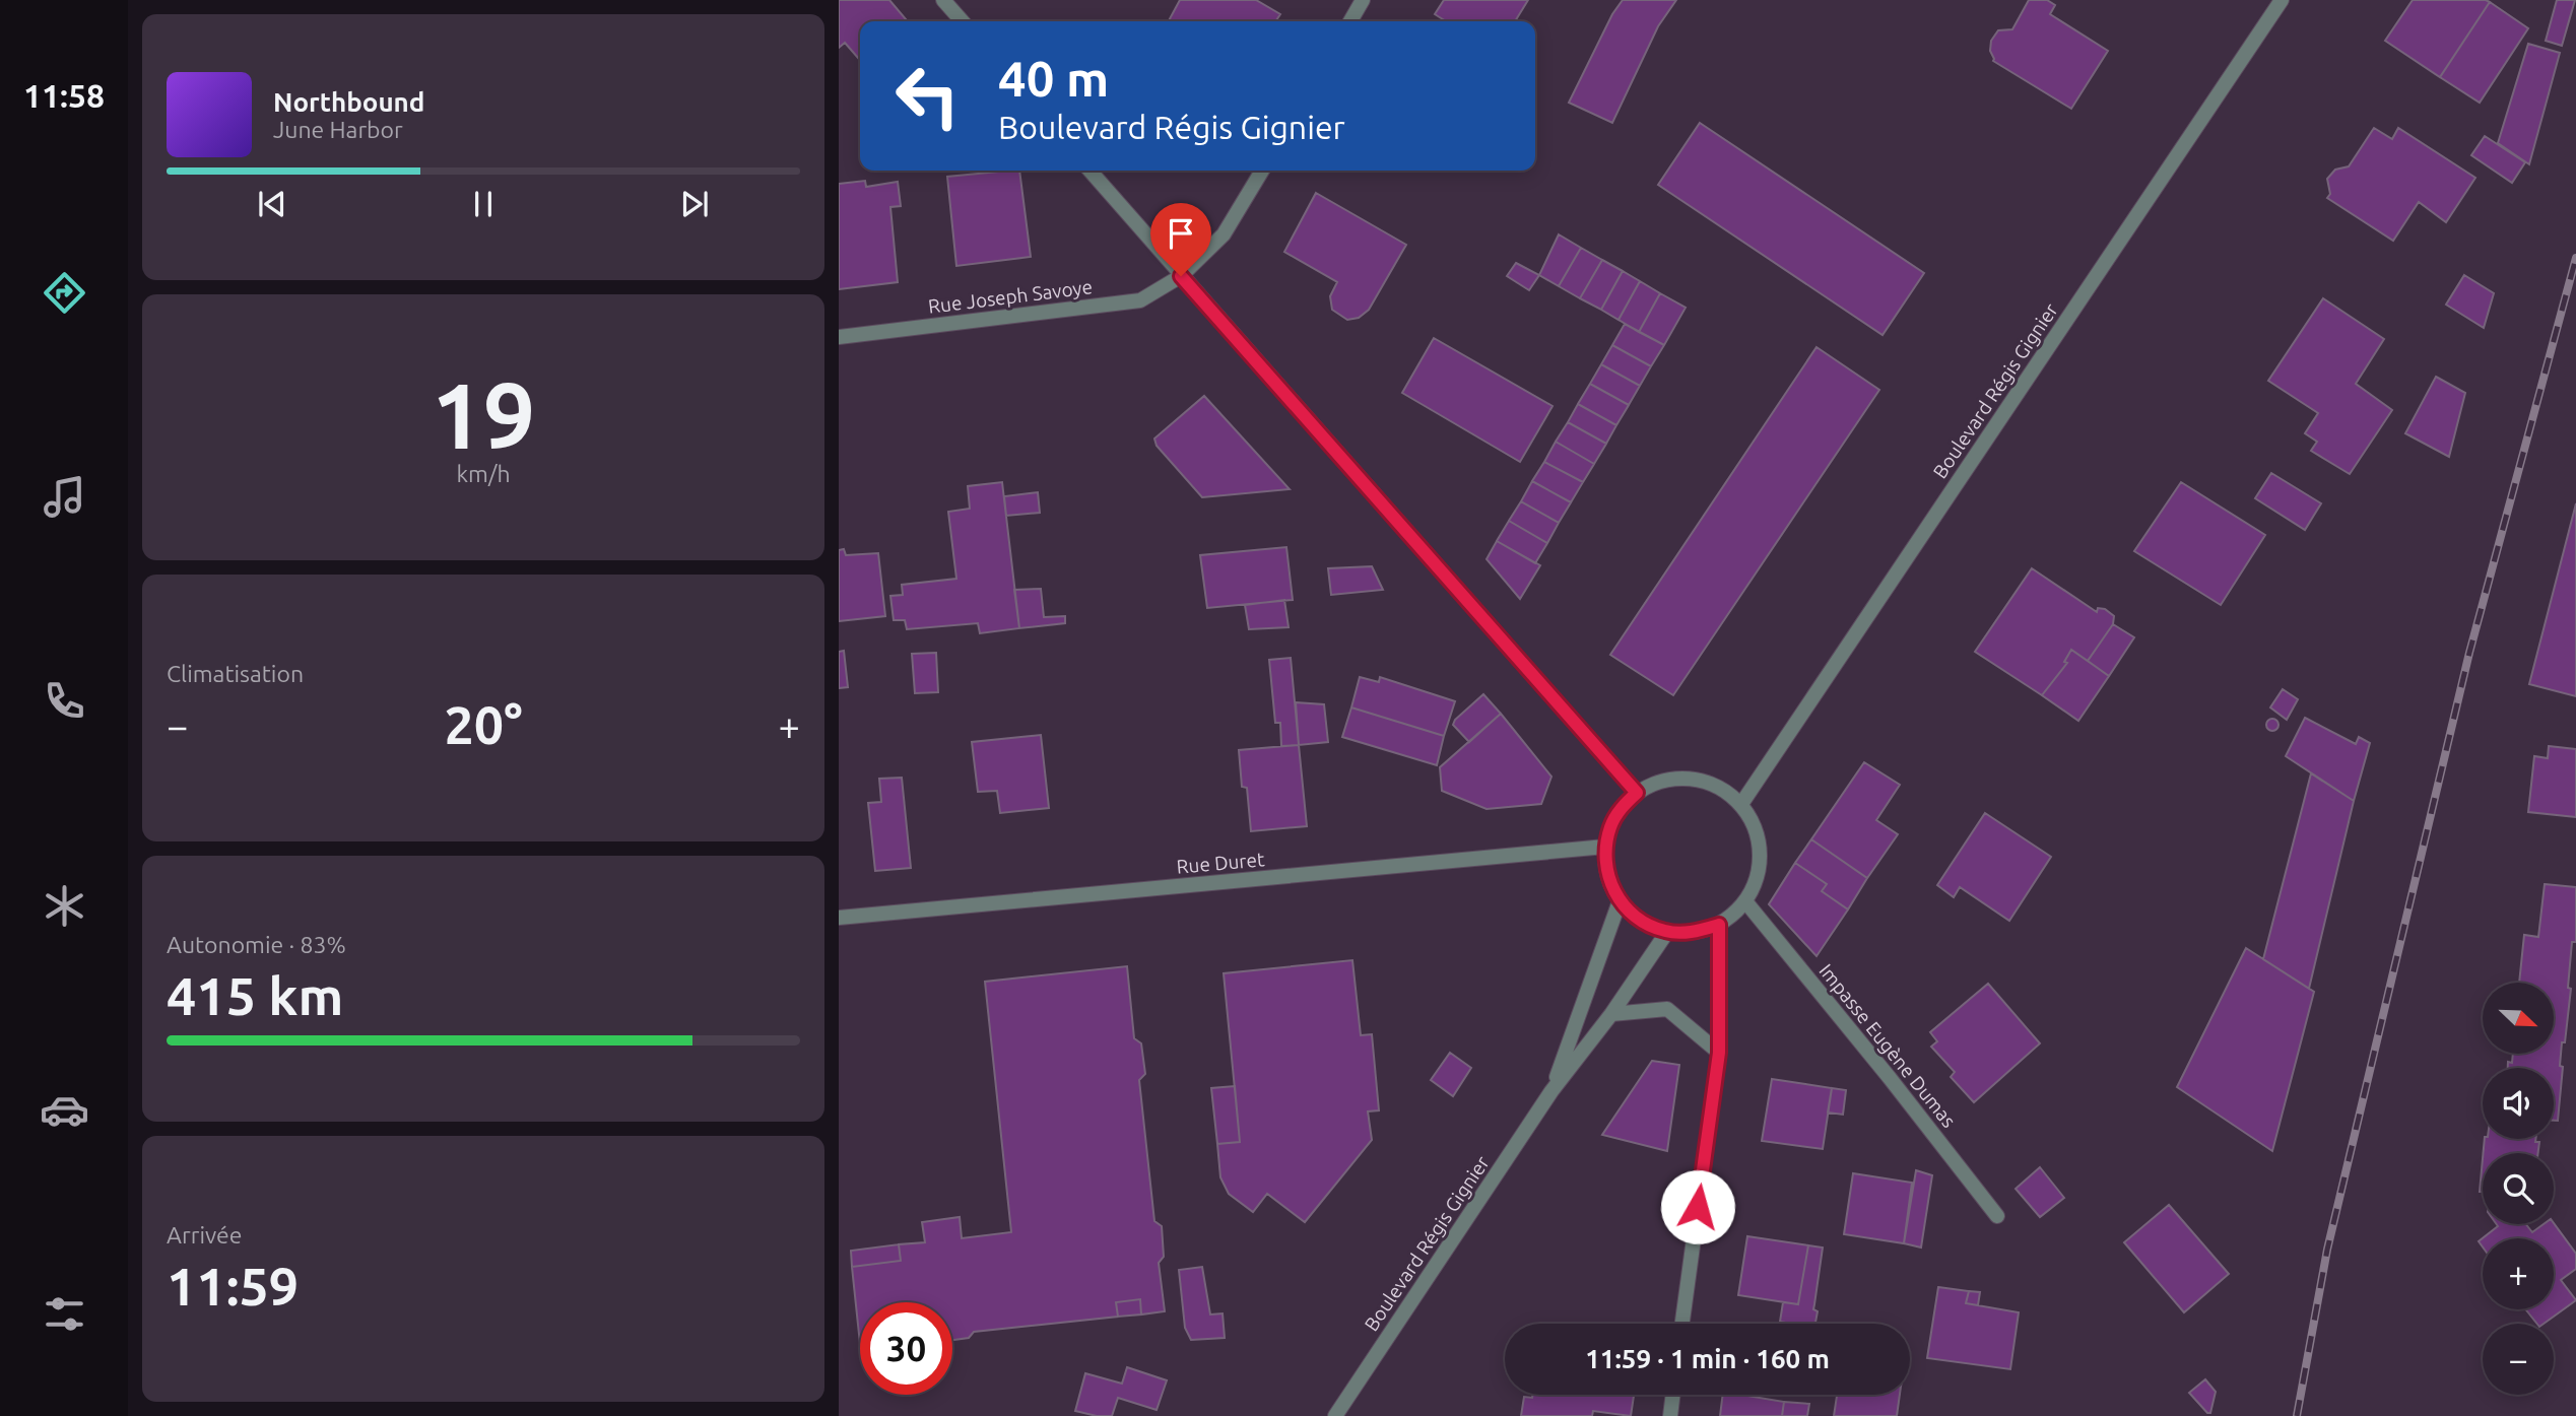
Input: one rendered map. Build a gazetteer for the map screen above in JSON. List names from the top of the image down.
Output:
{
  "streets": {
    "street": [
      "Rue Joseph Savoye",
      "Boulevard Régis Gignier",
      "Rue Duret",
      "Impasse Eugène Dumas"
    ]
  },
  "crossings": [
    ["Boulevard Régis Gignier", "Rue Duret"],
    ["Boulevard Régis Gignier", "Impasse Eugène Dumas"],
    ["Rue Duret", "Impasse Eugène Dumas"]
  ],
  "north": "bottom right",
  "page": {
    "tabs": "11:58",
    "turn": ["40 m", "Boulevard Régis Gignier"],
    "song": ["Northbound", "June Harbor"],
    "tile": [
      ["19", "km/h"],
      "Climatisation",
      ["Autonomie · 83%", "415 km"],
      ["Arrivée", "11:59"]
    ],
    "heat": ["−", "20°", "+"],
    "map_buttons": ["+", "−"],
    "limit": "30",
    "trip": "11:59 · 1 min · 160 m"
  }
}
